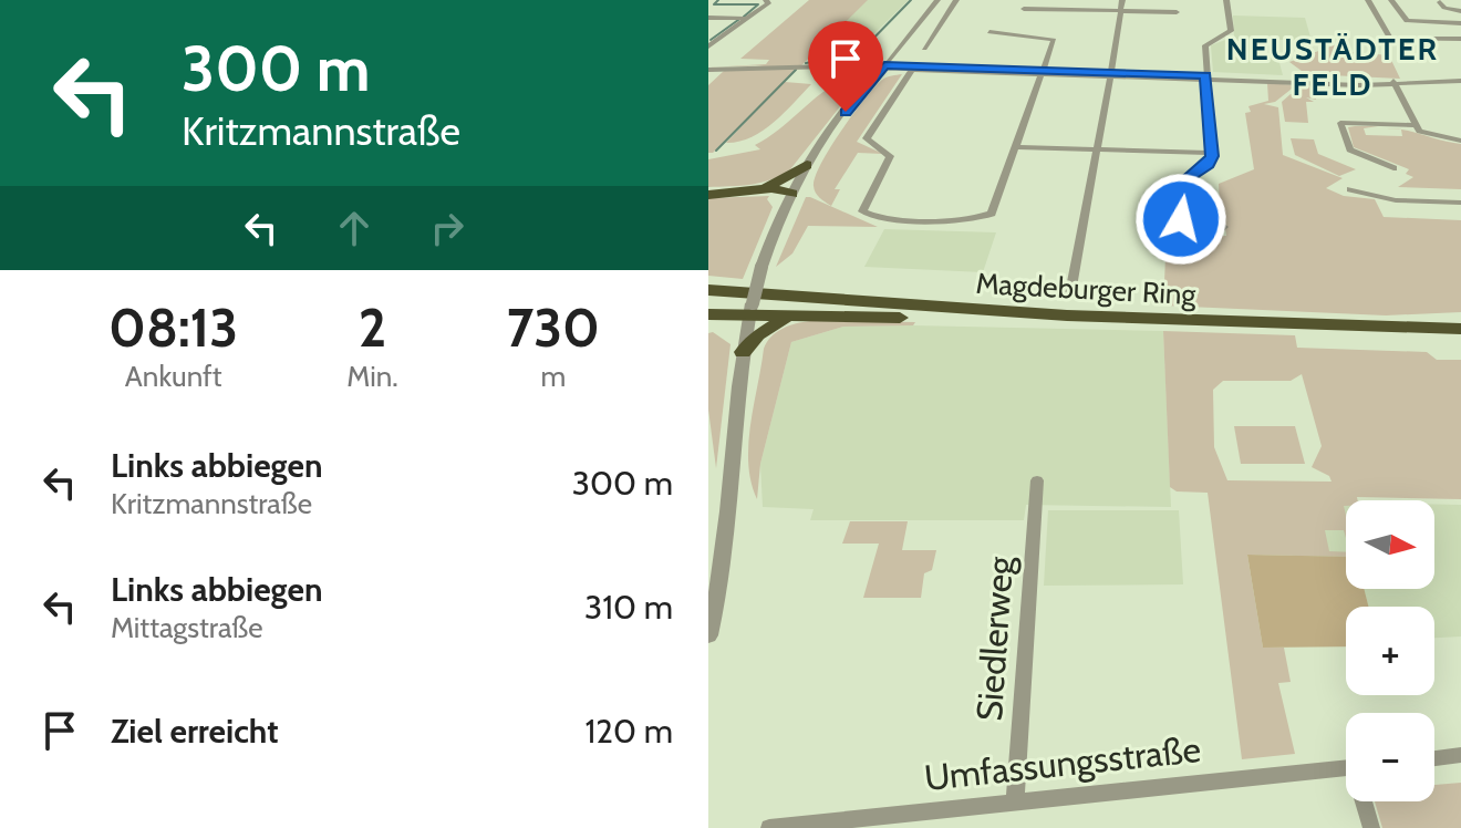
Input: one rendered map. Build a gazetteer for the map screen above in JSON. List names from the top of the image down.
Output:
{
  "streets": {
    "highway": ["Magdeburger Ring"],
    "street": ["Siedlerweg", "Umfassungsstraße"]
  },
  "crossings": [
    ["Siedlerweg", "Umfassungsstraße"]
  ],
  "districts": ["NEUSTÄDTER FELD"],
  "north": "right",
  "page": {
    "turn": ["300 m", "Kritzmannstraße"],
    "eta": [
      "08:13",
      "Ankunft",
      "2",
      "Min.",
      "730",
      "m"
    ],
    "list": [
      {
        "name": "Links abbiegen",
        "note": "Kritzmannstraße",
        "value": "300 m"
      },
      {
        "name": "Links abbiegen",
        "note": "Mittagstraße",
        "value": "310 m"
      },
      {
        "name": "Ziel erreicht",
        "value": "120 m"
      }
    ],
    "map_buttons": ["+", "−"]
  }
}
